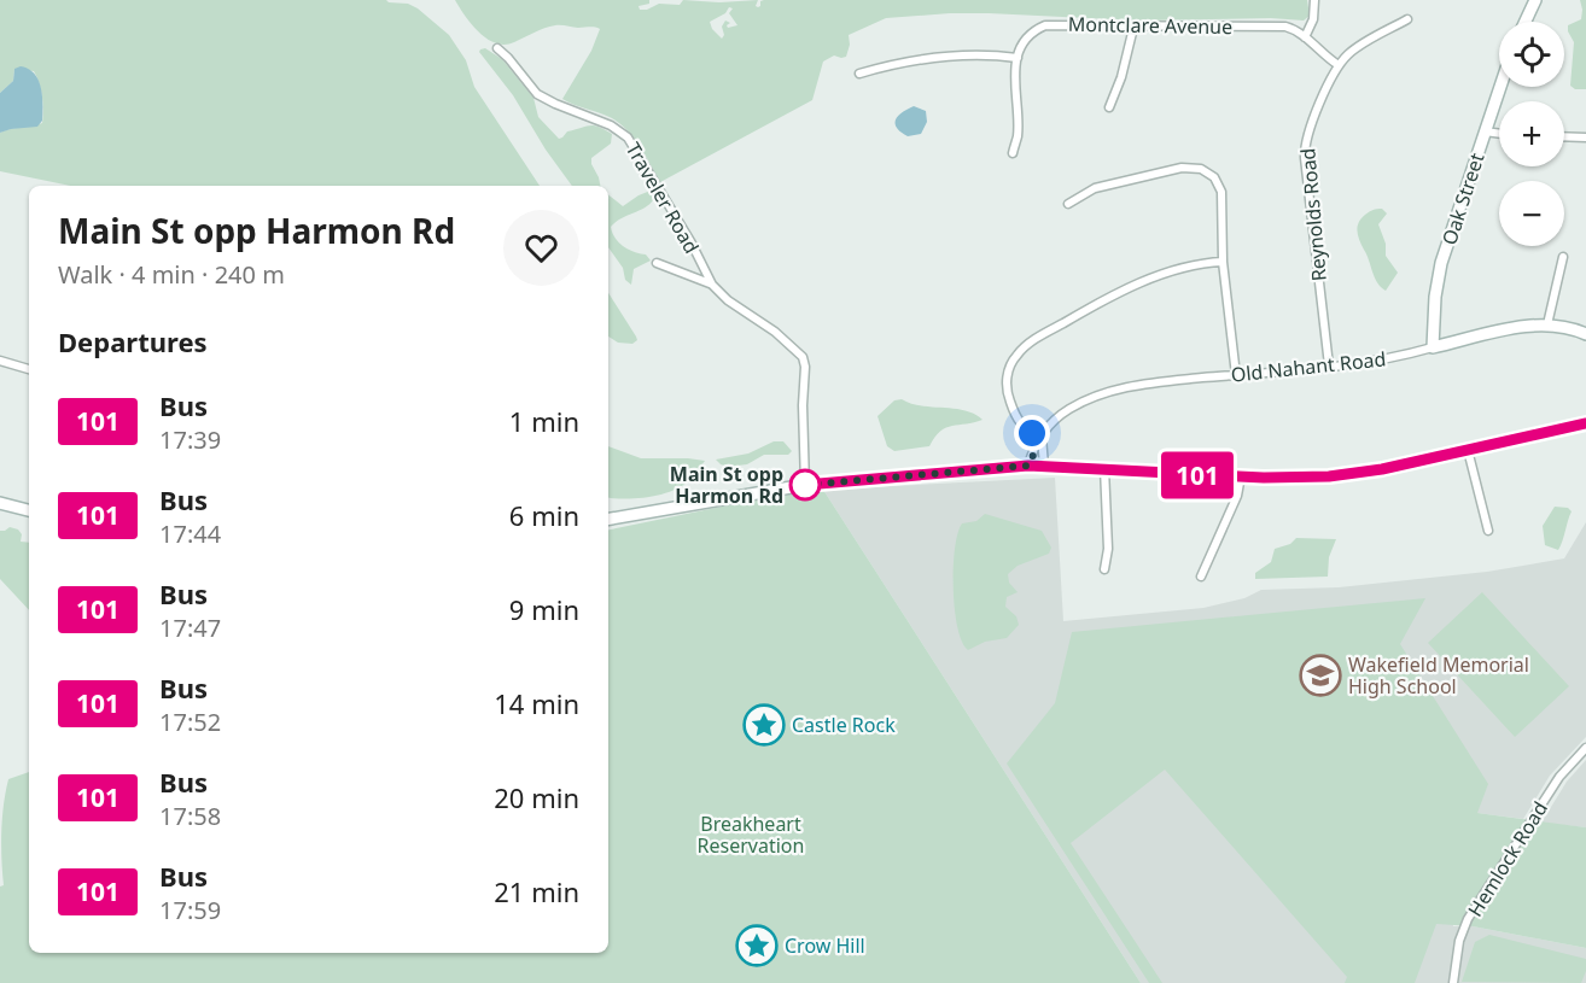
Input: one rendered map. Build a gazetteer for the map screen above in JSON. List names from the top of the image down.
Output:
{
  "streets": {
    "main road": ["Oak Street", "Old Nahant Road"],
    "street": [
      "Montclare Avenue",
      "Traveler Road",
      "Reynolds Road",
      "Hemlock Road"
    ]
  },
  "crossings": [
    ["Montclare Avenue", "Reynolds Road"],
    ["Oak Street", "Old Nahant Road"],
    ["Reynolds Road", "Old Nahant Road"]
  ],
  "parks": ["Breakheart Reservation"],
  "places": {
    "other": ["Main St opp Harmon Rd"],
    "school or university": ["Wakefield Memorial High School"],
    "place": ["Castle Rock", "Crow Hill"]
  },
  "lines": ["bus line 101"],
  "page": {
    "on_map": "101",
    "map_buttons": ["+", "−"],
    "heading": [
      ["Main St opp Harmon Rd", "Walk · 4 min · 240 m"],
      "Departures"
    ],
    "list": [
      {
        "mark": "101",
        "name": "Bus",
        "note": "17:39",
        "value": "1 min"
      },
      {
        "mark": "101",
        "name": "Bus",
        "note": "17:44",
        "value": "6 min"
      },
      {
        "mark": "101",
        "name": "Bus",
        "note": "17:47",
        "value": "9 min"
      },
      {
        "mark": "101",
        "name": "Bus",
        "note": "17:52",
        "value": "14 min"
      },
      {
        "mark": "101",
        "name": "Bus",
        "note": "17:58",
        "value": "20 min"
      },
      {
        "mark": "101",
        "name": "Bus",
        "note": "17:59",
        "value": "21 min"
      }
    ]
  }
}
